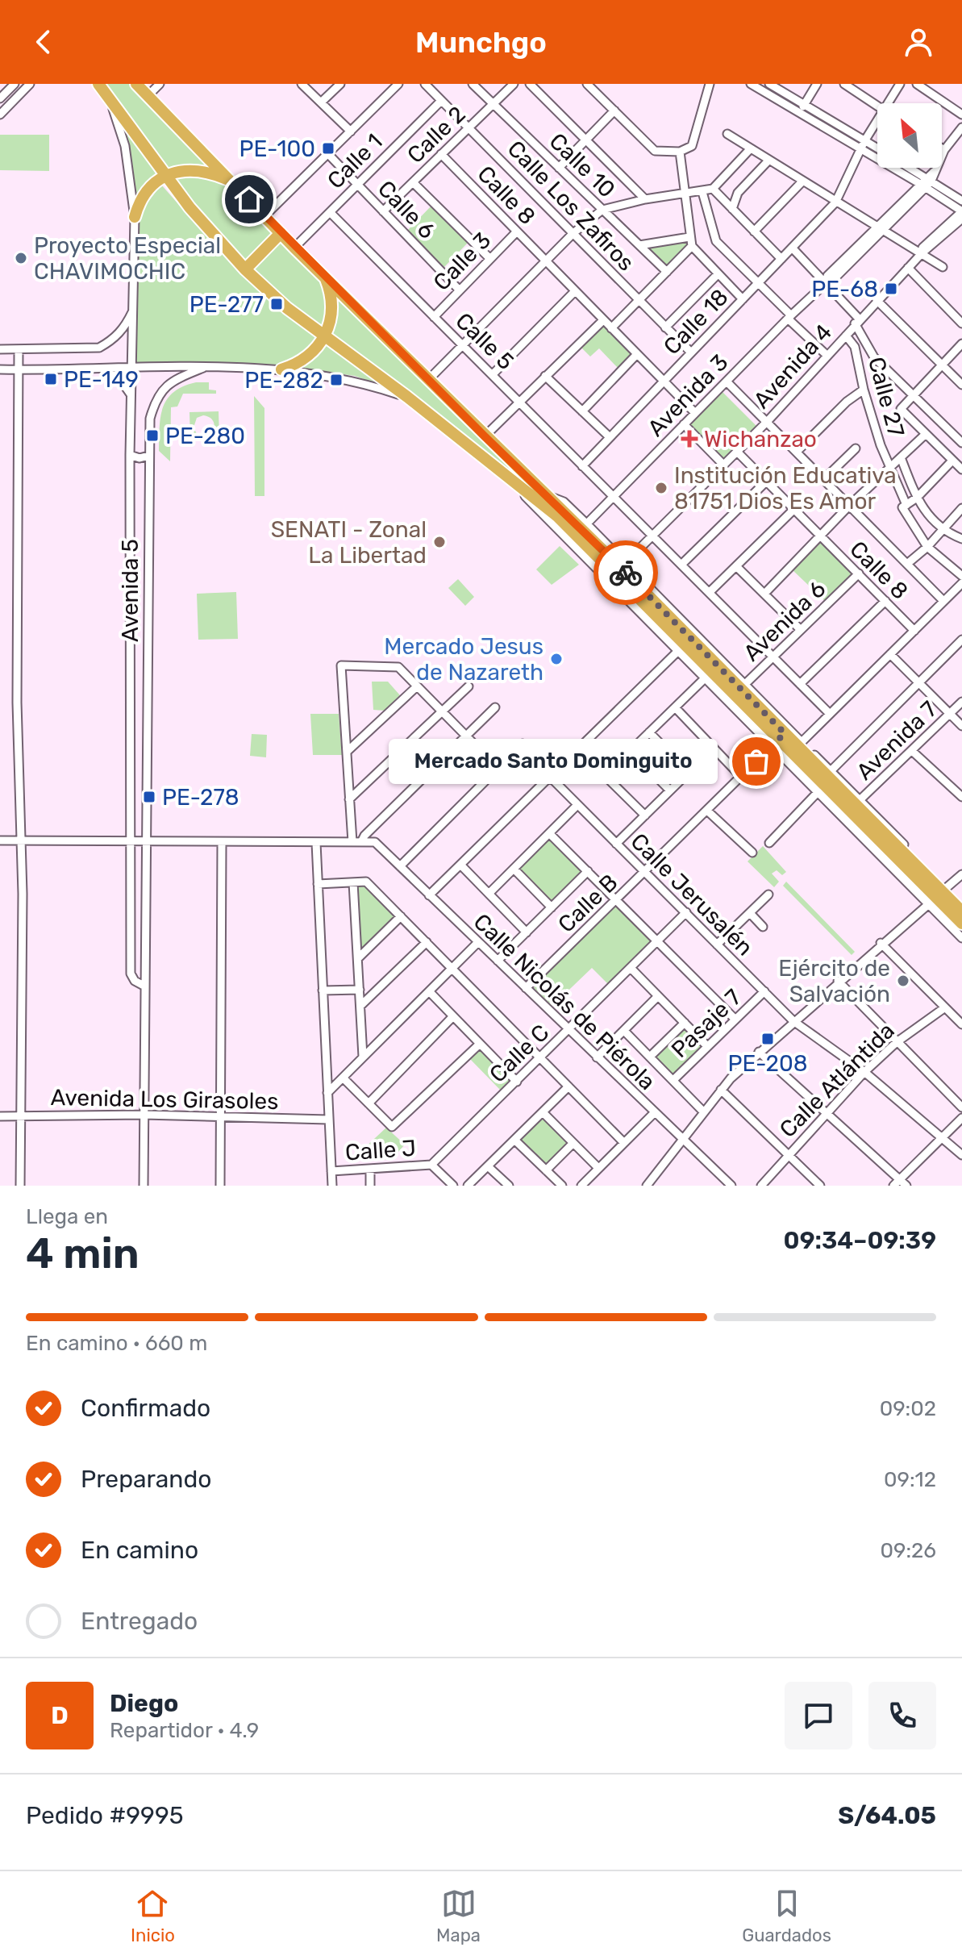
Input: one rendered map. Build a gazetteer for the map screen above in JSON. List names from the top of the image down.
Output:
{
  "streets": {
    "street": [
      "Calle 2",
      "Calle 1",
      "Calle 10",
      "Calle 8",
      "Calle Los Zafiros",
      "Calle 6",
      "Calle 3",
      "Calle 18",
      "Calle 5",
      "Avenida 4",
      "Avenida 3",
      "Calle 27",
      "Avenida 5",
      "Avenida 6",
      "Avenida 7",
      "Calle Jerusalén",
      "Calle B",
      "Calle Nicolás de Piérola",
      "Pasaje 7",
      "Calle C",
      "Calle Atlántida",
      "Avenida Los Girasoles",
      "Calle J"
    ]
  },
  "crossings": [
    ["Calle 2", "Calle 10"],
    ["Calle 2", "Calle 8"],
    ["Calle 2", "Calle Los Zafiros"],
    ["Calle 2", "Calle 6"],
    ["Calle 1", "Calle Los Zafiros"],
    ["Calle 1", "Calle 6"],
    ["Calle 1", "Calle 5"],
    ["Calle 8", "Calle 3"],
    ["Calle 8", "Calle 18"],
    ["Calle 8", "Avenida 4"],
    ["Calle 8", "Avenida 3"],
    ["Calle 8", "Avenida 6"],
    ["Calle Los Zafiros", "Calle 18"],
    ["Calle 6", "Calle 3"],
    ["Calle 3", "Calle 5"],
    ["Calle 18", "Calle 5"],
    ["Calle 5", "Avenida 4"],
    ["Calle 5", "Avenida 3"],
    ["Calle 5", "Avenida 6"],
    ["Avenida 4", "Calle 27"],
    ["Avenida 5", "Avenida Los Girasoles"],
    ["Calle Jerusalén", "Calle B"],
    ["Calle Jerusalén", "Pasaje 7"],
    ["Calle Jerusalén", "Calle C"],
    ["Calle Jerusalén", "Calle Atlántida"],
    ["Calle B", "Calle Nicolás de Piérola"],
    ["Calle Nicolás de Piérola", "Calle C"],
    ["Calle C", "Calle J"]
  ],
  "places": {
    "transit": [
      "PE-100",
      "PE-68",
      "PE-277",
      "PE-149",
      "PE-282",
      "PE-280",
      "PE-278",
      "PE-208"
    ],
    "other": [
      "Proyecto Especial CHAVIMOCHIC",
      "Institución Educativa 81751 Dios Es Amor",
      "SENATI - Zonal La Libertad",
      "Mercado Jesus de Nazareth",
      "Mercado Santo Dominguito",
      "Ejército de Salvación"
    ],
    "health": ["Wichanzao"]
  },
  "north": "top left",
  "page": {
    "header": "Munchgo",
    "bubble": "Mercado Santo Dominguito",
    "heading": ["4 min", "Llega en", "09:34–09:39"],
    "panel": [
      "Diego",
      "Repartidor · 4.9",
      "Pedido #9995",
      "S/64.05"
    ],
    "bar": "En camino · 660 m",
    "list": [
      ["Confirmado", "09:02"],
      ["Preparando", "09:12"],
      ["En camino", "09:26"],
      "Entregado"
    ],
    "round": "D",
    "tabs": ["Inicio", "Mapa", "Guardados"]
  }
}
